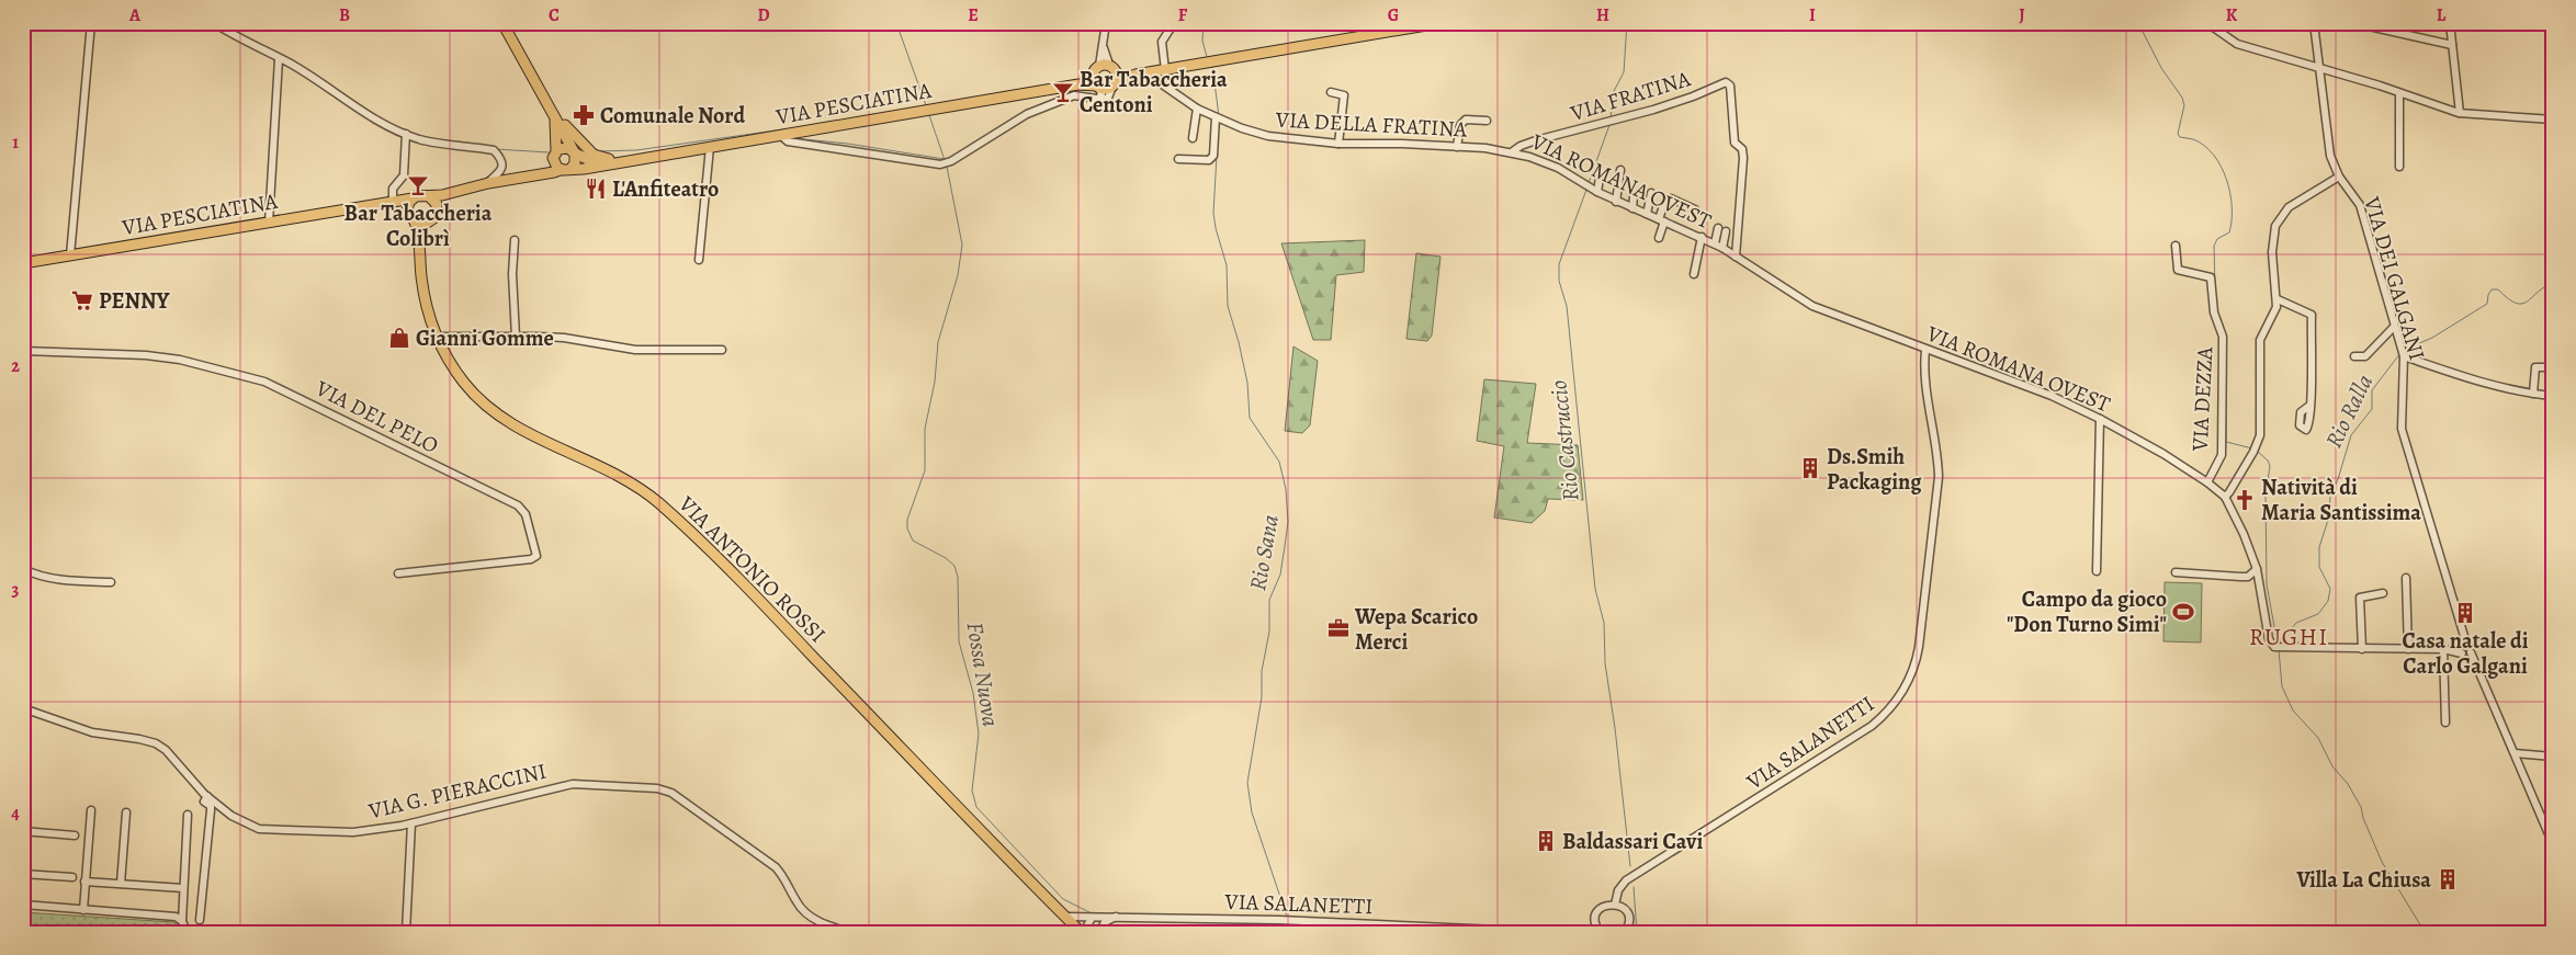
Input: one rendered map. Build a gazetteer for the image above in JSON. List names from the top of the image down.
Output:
{
  "streets": {
    "main road": ["VIA PESCIATINA", "VIA ANTONIO ROSSI"],
    "street": [
      "VIA FRATINA",
      "VIA DELLA FRATINA",
      "VIA ROMANA OVEST",
      "VIA DEI GALGANI",
      "VIA DEZZA",
      "VIA DEL PELO",
      "VIA SALANETTI",
      "VIA G. PIERACCINI"
    ]
  },
  "crossings": [
    ["VIA FRATINA", "VIA DELLA FRATINA"],
    ["VIA FRATINA", "VIA ROMANA OVEST"],
    ["VIA PESCIATINA", "VIA DELLA FRATINA"],
    ["VIA PESCIATINA", "VIA ANTONIO ROSSI"],
    ["VIA DELLA FRATINA", "VIA ROMANA OVEST"],
    ["VIA ROMANA OVEST", "VIA DEI GALGANI"],
    ["VIA ROMANA OVEST", "VIA DEZZA"],
    ["VIA ROMANA OVEST", "VIA SALANETTI"],
    ["VIA ANTONIO ROSSI", "VIA SALANETTI"]
  ],
  "districts": ["RUGHI"],
  "water": [
    "Rio Ralla",
    "Rio Castruccio",
    "Rio Sana",
    "Fossa Nuova"
  ],
  "places": {
    "bar": ["Bar Tabaccheria Centoni", "Bar Tabaccheria Colibrì"],
    "pharmacy": ["Comunale Nord"],
    "restaurant": ["L'Anfiteatro"],
    "supermarket": ["PENNY"],
    "shop": ["Gianni Gomme"],
    "building": [
      "Ds.Smih Packaging",
      "Casa natale di Carlo Galgani",
      "Baldassari Cavi",
      "Villa La Chiusa"
    ],
    "church": ["Natività di Maria Santissima"],
    "sports": ["Campo da gioco \"Don Turno Simi\""],
    "office": ["Wepa Scarico Merci"]
  },
  "grid": {
    "columns": [
      "A",
      "B",
      "C",
      "D",
      "E",
      "F",
      "G",
      "H",
      "I",
      "J",
      "K",
      "L"
    ],
    "rows": [
      "1",
      "2",
      "3",
      "4"
    ]
  }
}
